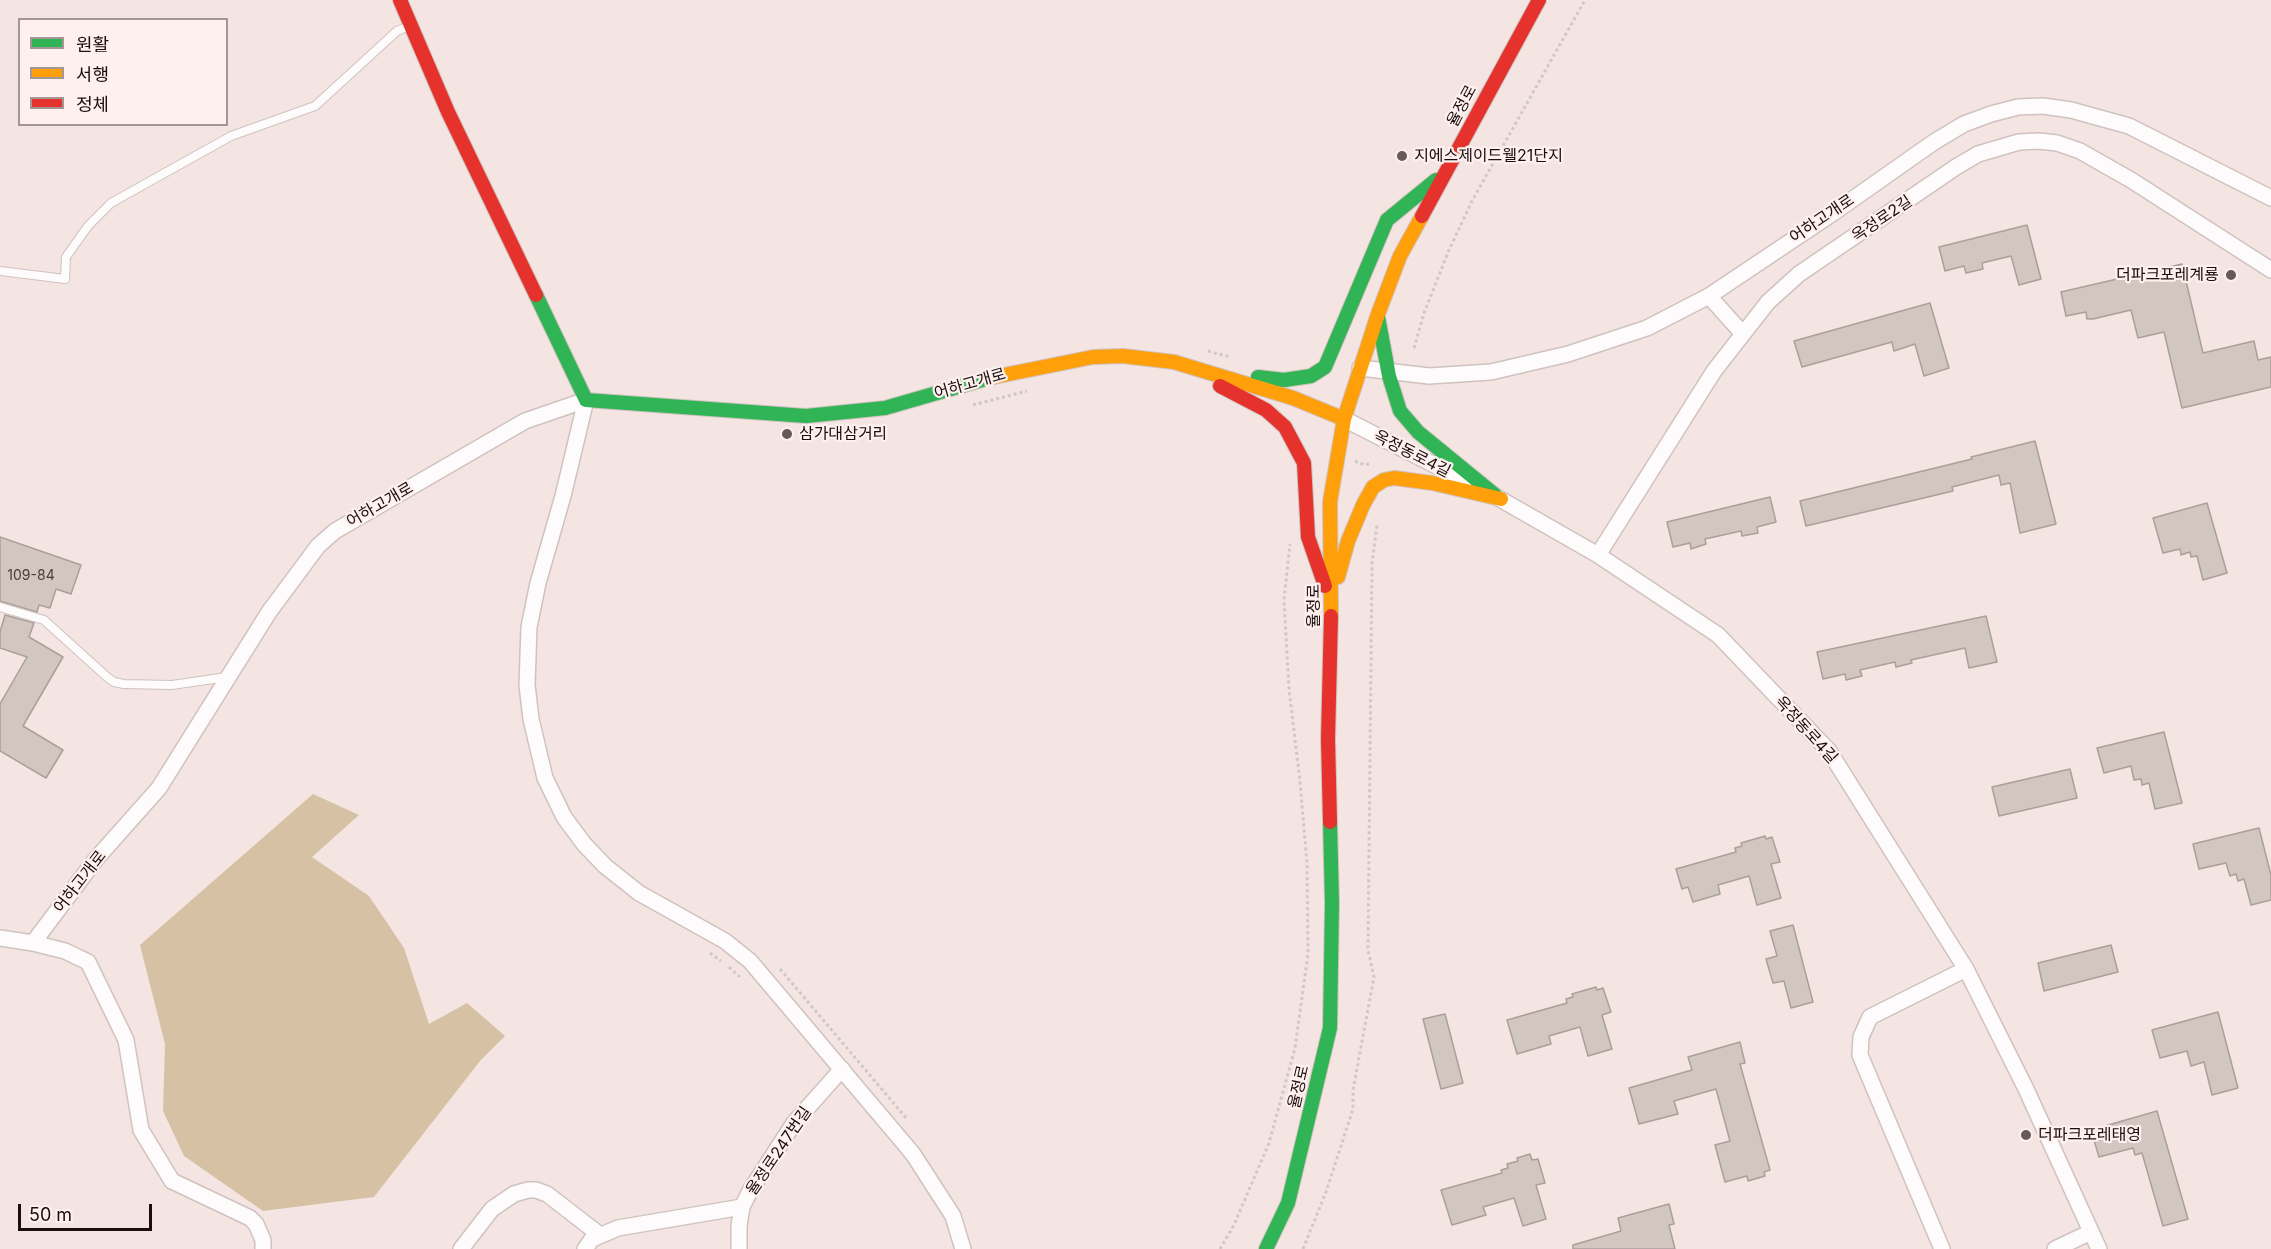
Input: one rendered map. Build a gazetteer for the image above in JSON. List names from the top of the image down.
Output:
{
  "streets": {
    "main road": ["율정로", "어하고개로"],
    "street": ["옥정로2길", "옥정동로4길", "율정로247번길"]
  },
  "crossings": [
    ["율정로", "어하고개로"],
    ["율정로", "옥정동로4길"],
    ["어하고개로", "옥정동로4길"],
    ["옥정로2길", "옥정동로4길"]
  ],
  "places": [
    "지에스제이드웰21단지",
    "더파크포레계룡",
    "삼가대삼거리",
    "더파크포레태영"
  ],
  "house_numbers": ["109-84"],
  "legend": ["원활", "서행", "정체"],
  "scale_bar": "50 m"
}
